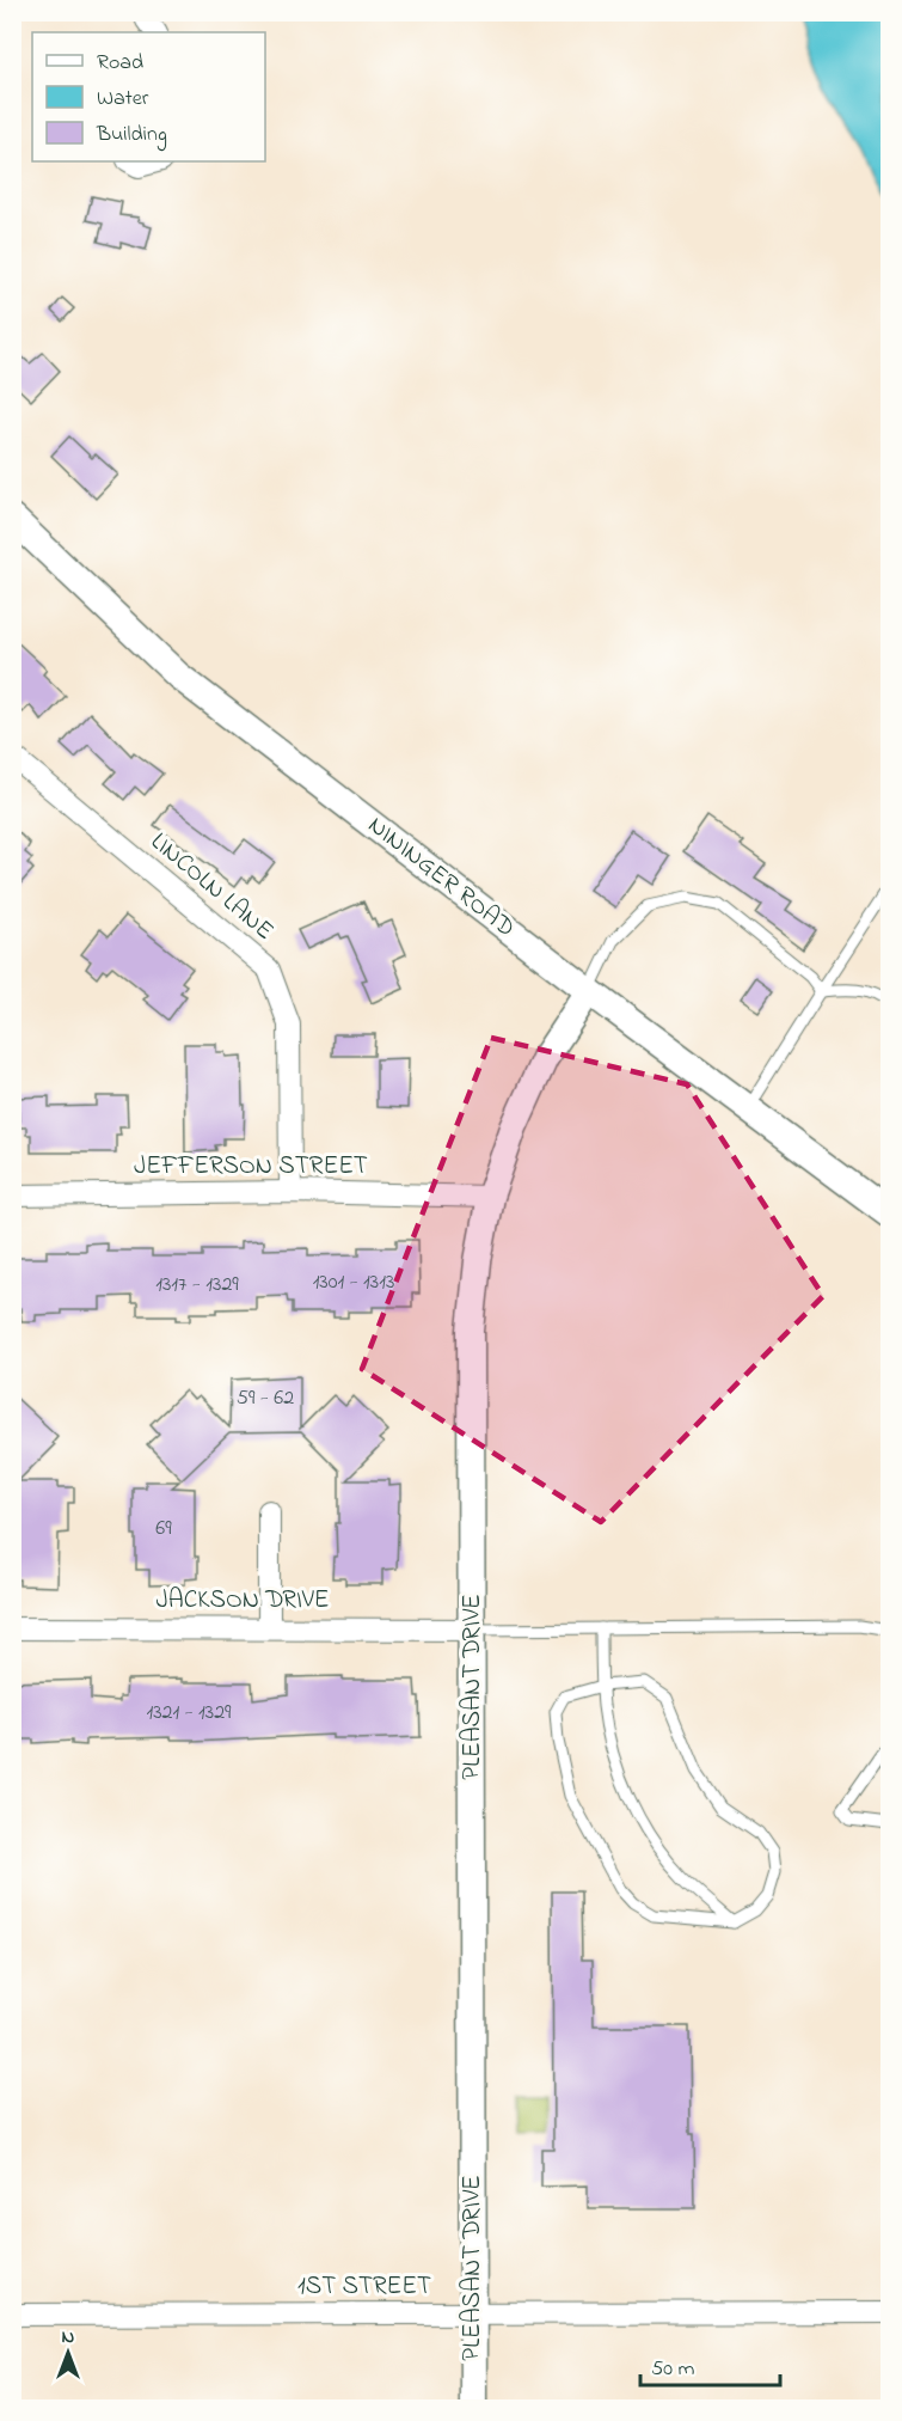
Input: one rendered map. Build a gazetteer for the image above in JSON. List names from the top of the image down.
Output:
{
  "streets": {
    "street": [
      "NININGER ROAD",
      "LINCOLN LANE",
      "JEFFERSON STREET",
      "JACKSON DRIVE",
      "PLEASANT DRIVE",
      "1ST STREET"
    ]
  },
  "crossings": [
    ["NININGER ROAD", "PLEASANT DRIVE"],
    ["LINCOLN LANE", "JEFFERSON STREET"],
    ["JEFFERSON STREET", "PLEASANT DRIVE"],
    ["JACKSON DRIVE", "PLEASANT DRIVE"],
    ["PLEASANT DRIVE", "1ST STREET"]
  ],
  "house_numbers": [
    "1301 - 1313",
    "1317 - 1329",
    "59 - 62",
    "69",
    "1321 - 1329"
  ],
  "legend": ["Road", "Water", "Building"],
  "scale_bar": "50 m",
  "north": "top"
}
